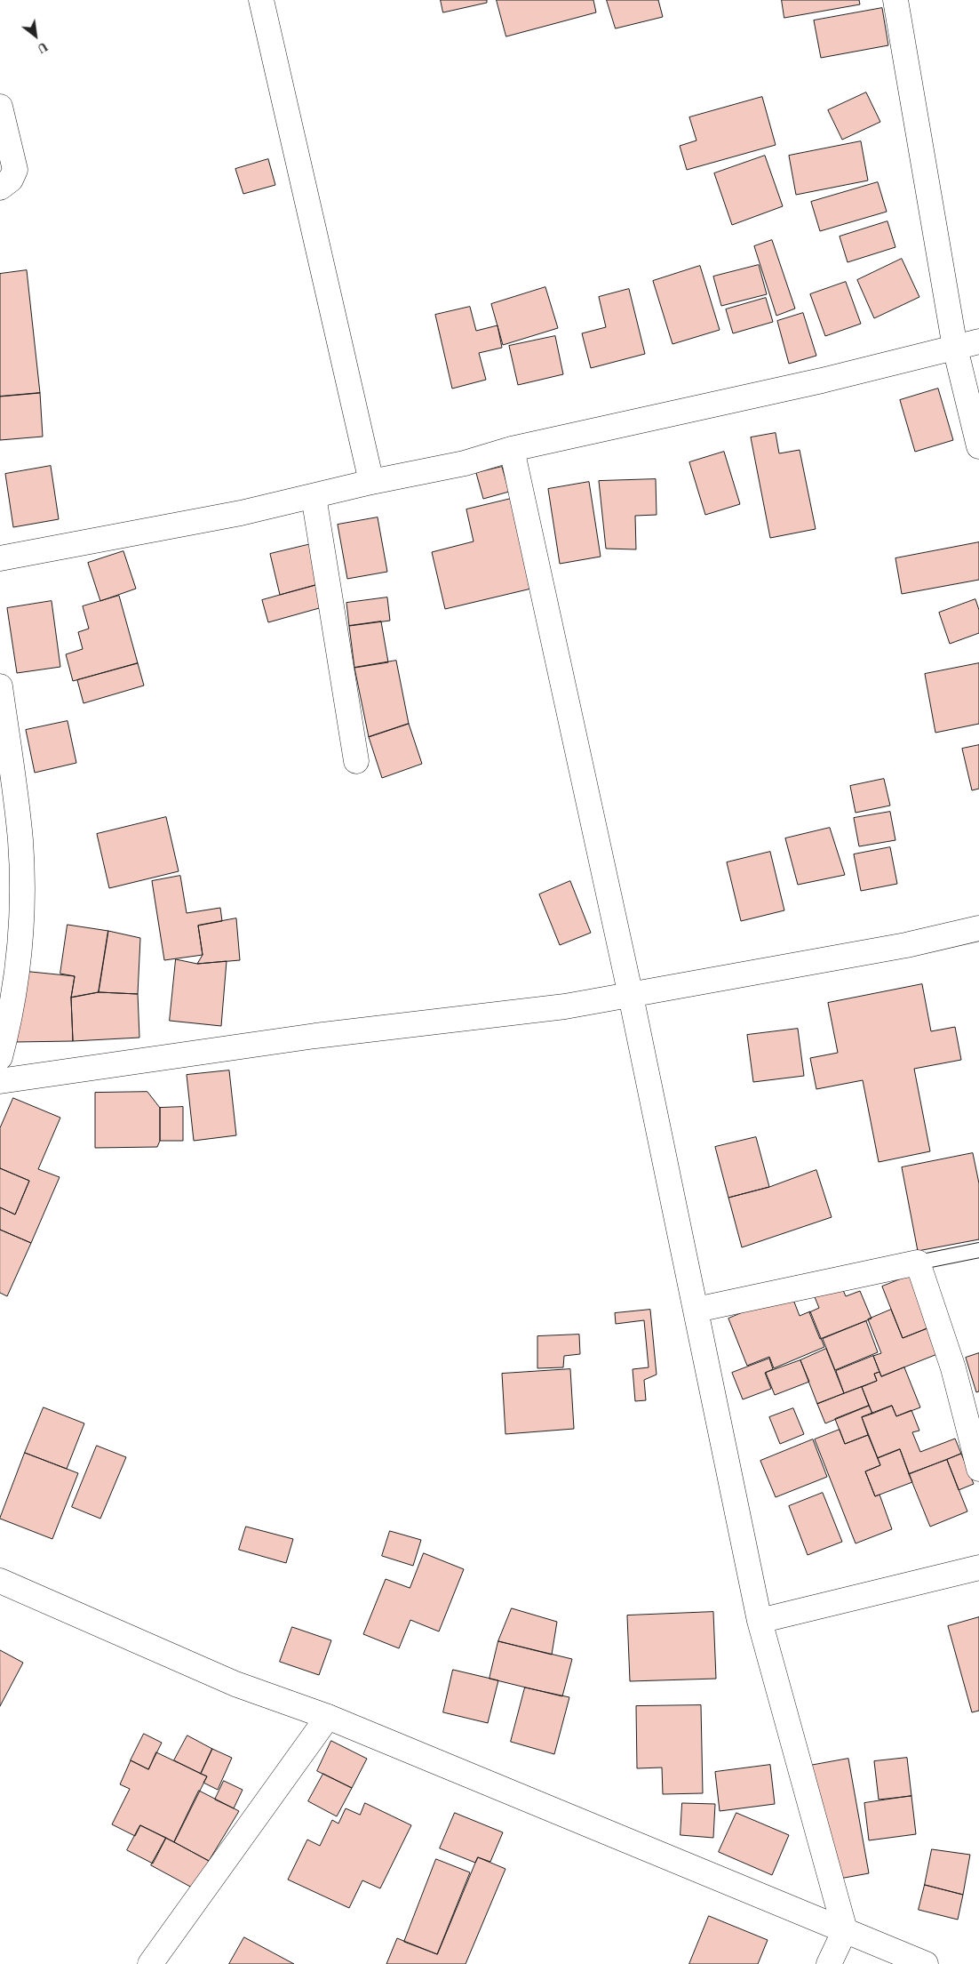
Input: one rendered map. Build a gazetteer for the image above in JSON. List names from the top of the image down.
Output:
{
  "north": "bottom right"
}
